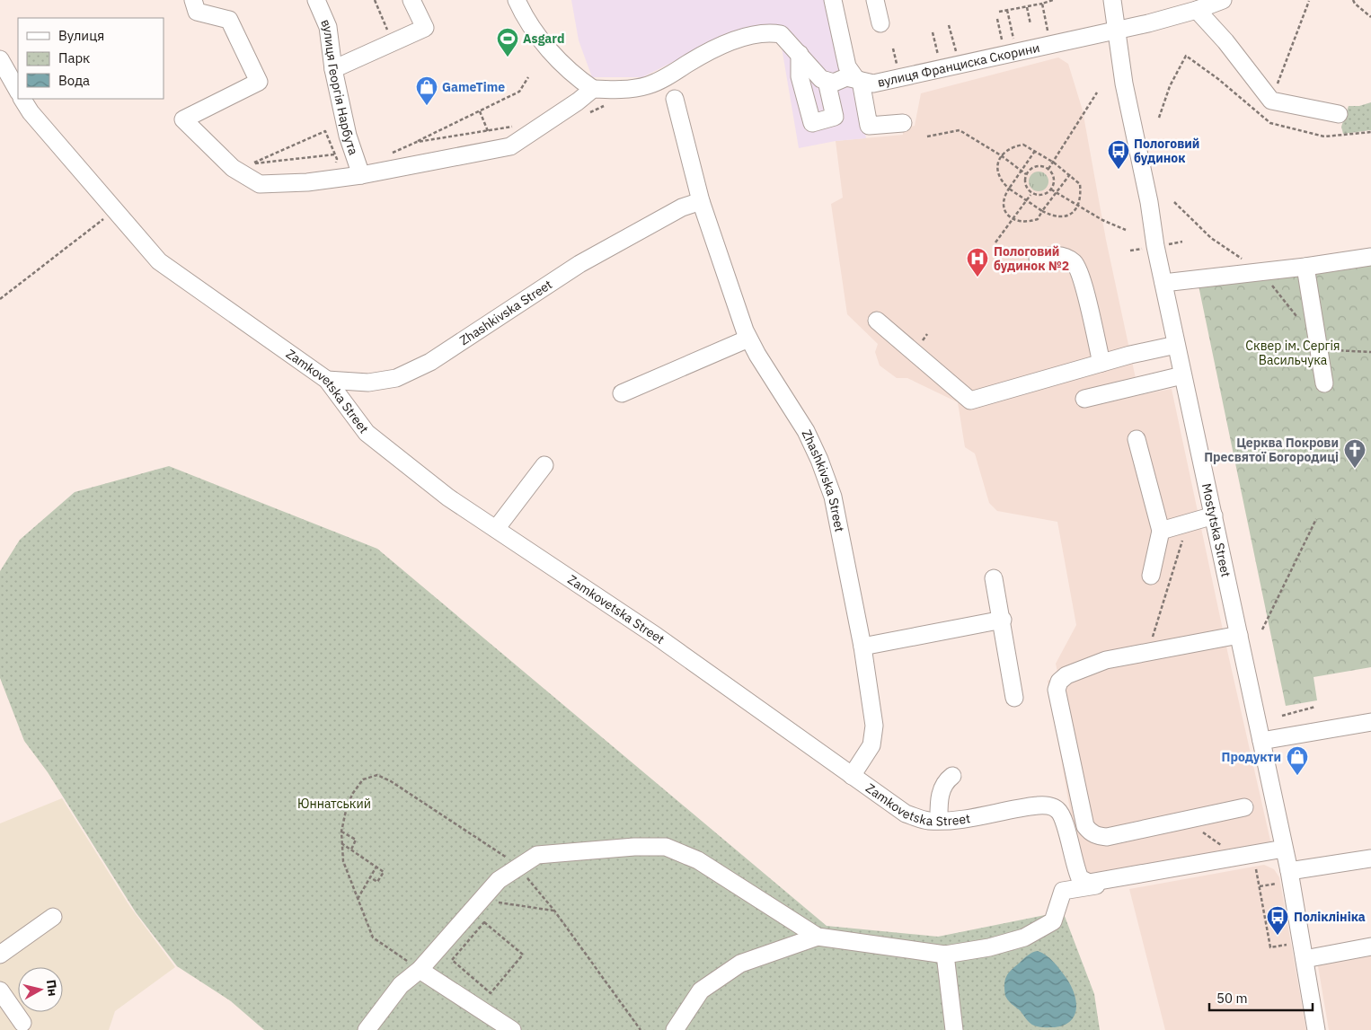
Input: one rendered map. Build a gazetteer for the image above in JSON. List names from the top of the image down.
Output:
{
  "streets": {
    "street": [
      "вулиця Франциска Скорини",
      "вулиця Георгія Нарбута",
      "Zhashkivska Street",
      "Zamkovetska Street",
      "Mostytska Street"
    ]
  },
  "crossings": [
    ["вулиця Франциска Скорини", "Mostytska Street"],
    ["Zhashkivska Street", "Zamkovetska Street"],
    ["Zamkovetska Street", "Mostytska Street"]
  ],
  "parks": ["Сквер ім. Сергія Васильчука", "Юннатський"],
  "places": {
    "sports": ["Asgard"],
    "shop": ["GameTime", "Продукти"],
    "bus stop": ["Пологовий будинок", "Поліклініка"],
    "hospital": ["Пологовий будинок №2"],
    "church": ["Церква Покрови Пресвятої Богородиці"]
  },
  "legend": ["Вулиця", "Парк", "Вода"],
  "scale_bar": "50 m",
  "north": "right"
}
